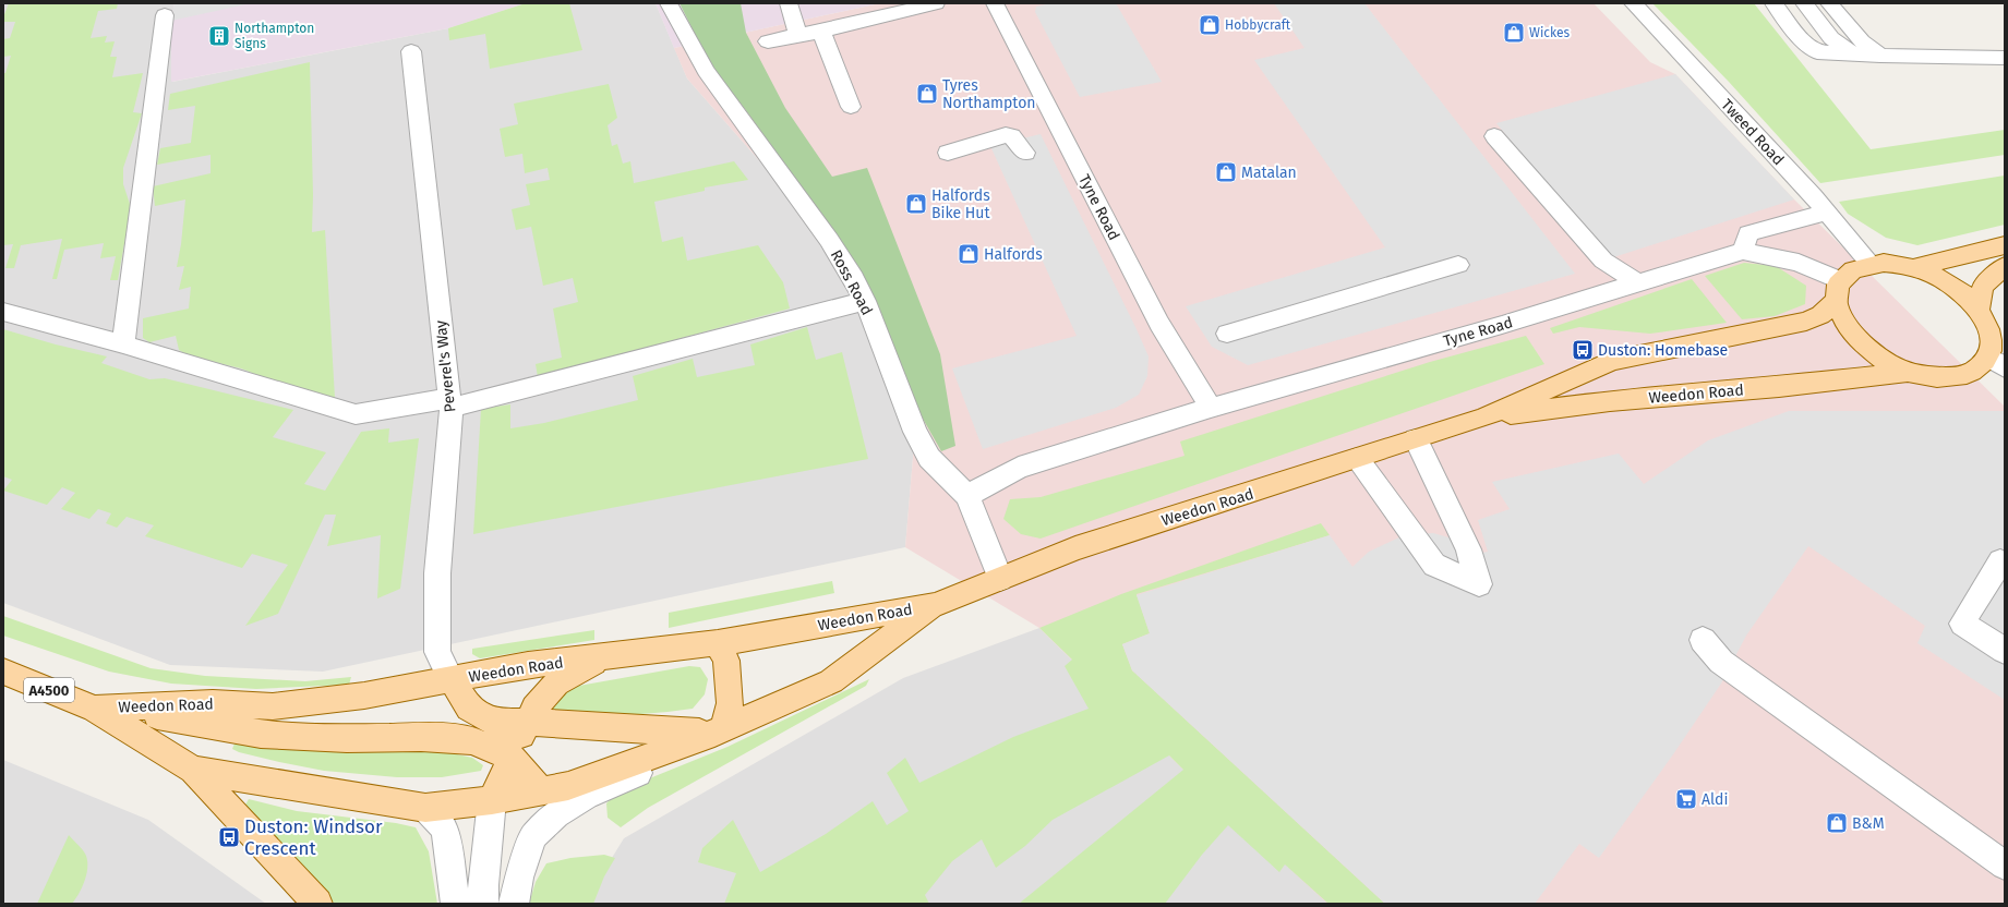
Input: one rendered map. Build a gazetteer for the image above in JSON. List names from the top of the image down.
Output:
{
  "streets": {
    "main road": ["Weedon Road", "A4500"],
    "street": [
      "Tweed Road",
      "Tyne Road",
      "Ross Road",
      "Peverel's Way"
    ]
  },
  "crossings": [
    ["Tweed Road", "Weedon Road"],
    ["Tyne Road", "Ross Road"],
    ["Ross Road", "Weedon Road"],
    ["Peverel's Way", "Weedon Road"]
  ],
  "places": {
    "shop": [
      "Hobbycraft",
      "Wickes",
      "Tyres Northampton",
      "Matalan",
      "Halfords Bike Hut",
      "Halfords",
      "B&M"
    ],
    "building": ["Northampton Signs"],
    "bus stop": ["Duston: Homebase", "Duston: Windsor Crescent"],
    "supermarket": ["Aldi"]
  }
}
